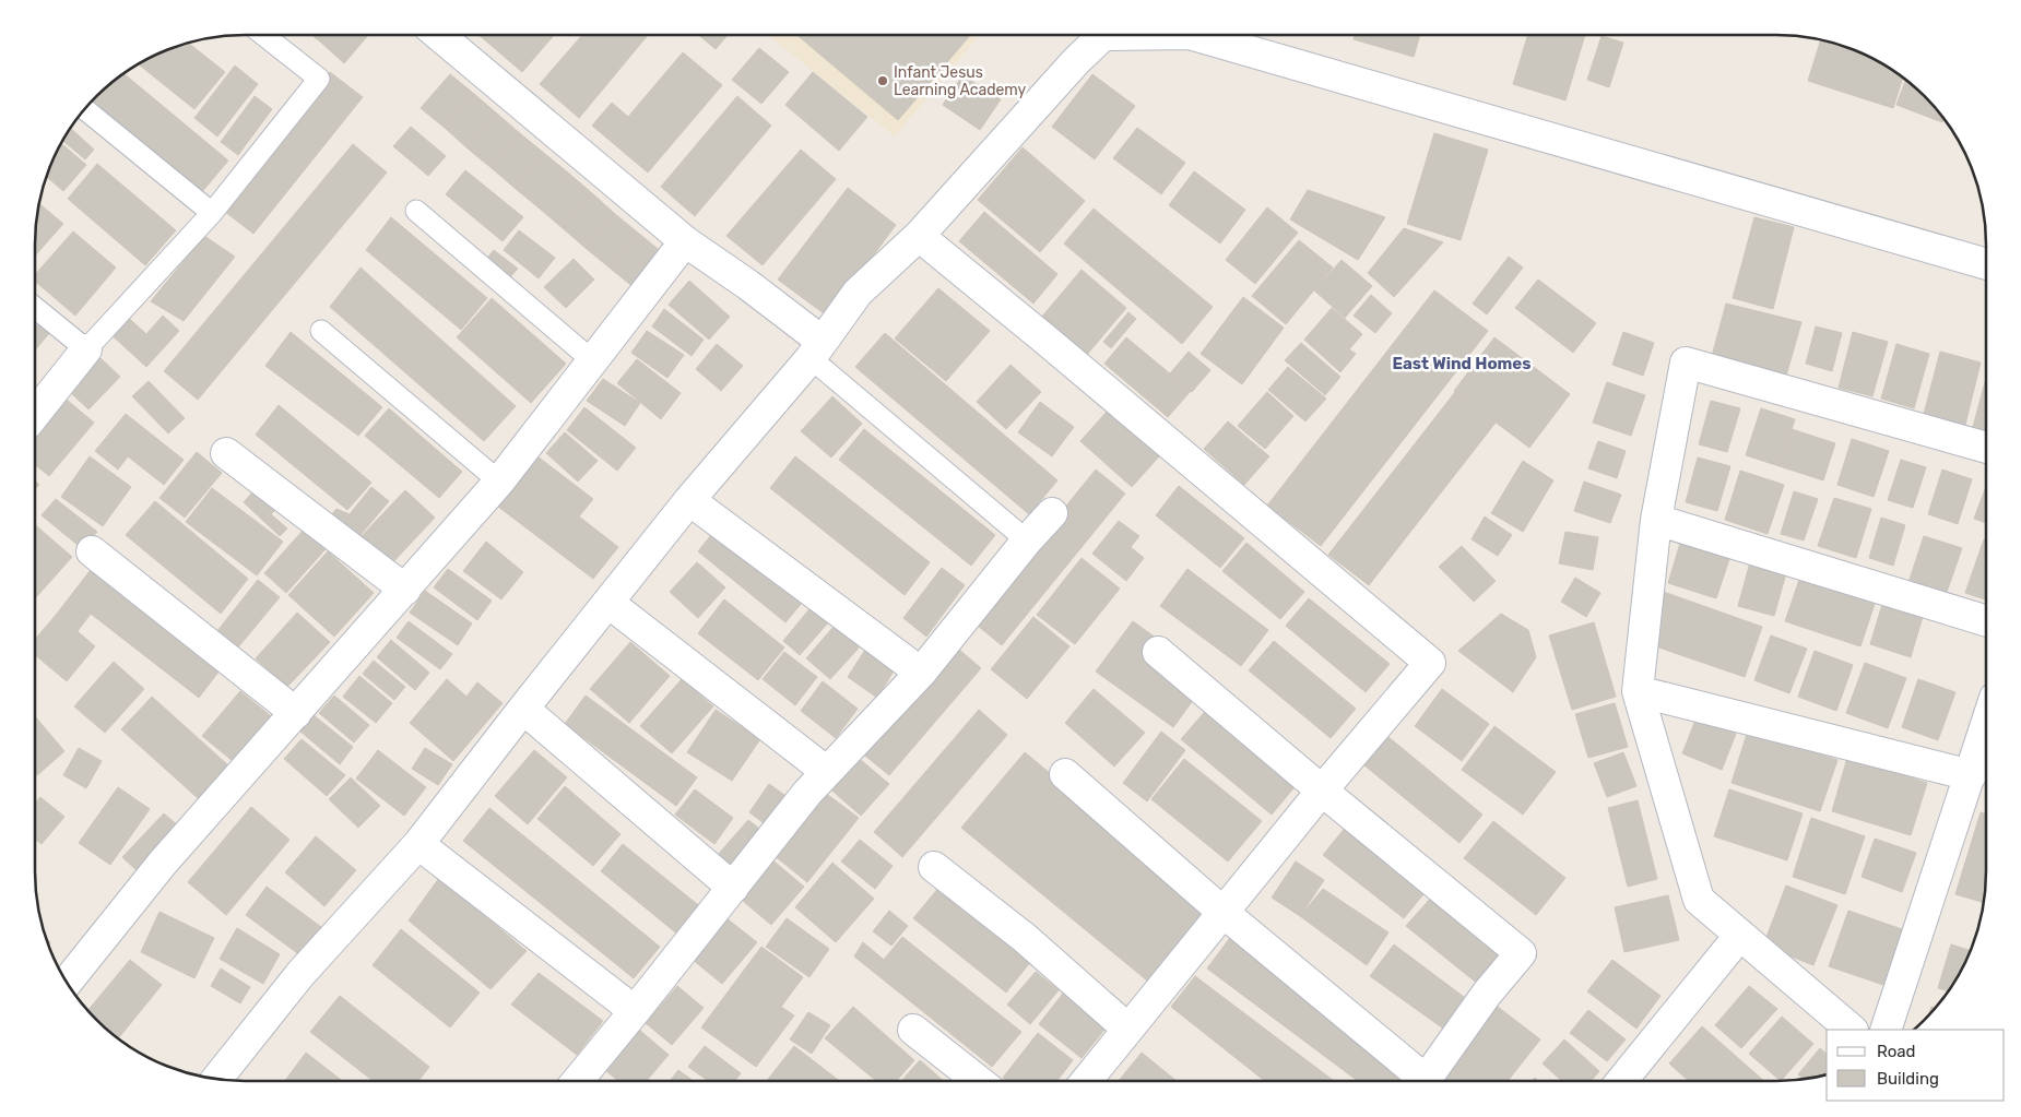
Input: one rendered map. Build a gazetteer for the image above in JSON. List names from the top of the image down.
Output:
{
  "districts": ["East Wind Homes"],
  "places": ["Infant Jesus Learning Academy"],
  "legend": ["Road", "Building"]
}
